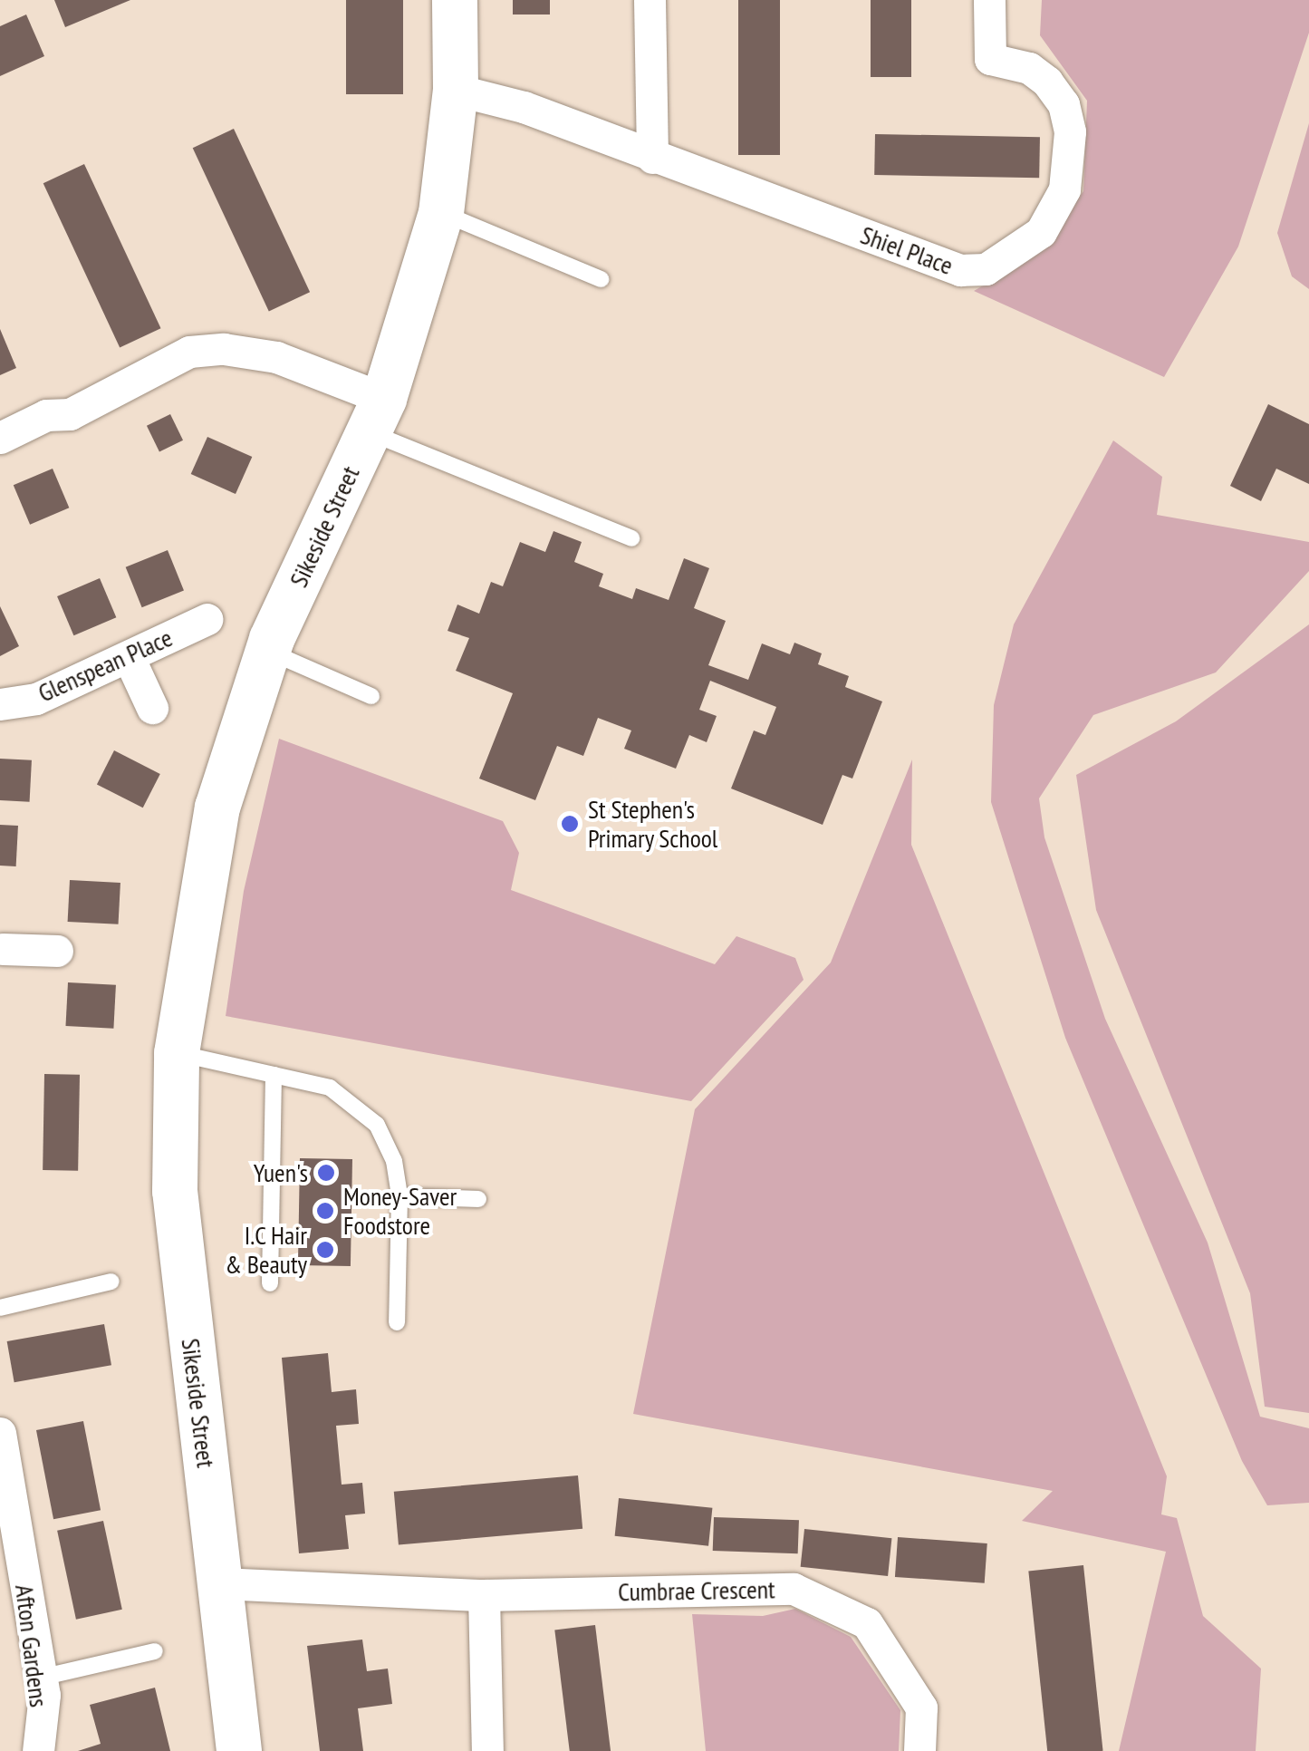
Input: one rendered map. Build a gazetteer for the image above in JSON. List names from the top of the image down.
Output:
{
  "streets": {
    "street": [
      "Shiel Place",
      "Sikeside Street",
      "Glenspean Place",
      "Cumbrae Crescent",
      "Afton Gardens"
    ]
  },
  "crossings": [
    ["Shiel Place", "Sikeside Street"],
    ["Sikeside Street", "Cumbrae Crescent"]
  ],
  "places": [
    "St Stephen's Primary School",
    "Yuen's",
    "Money-Saver Foodstore",
    "I.C Hair & Beauty"
  ]
}
